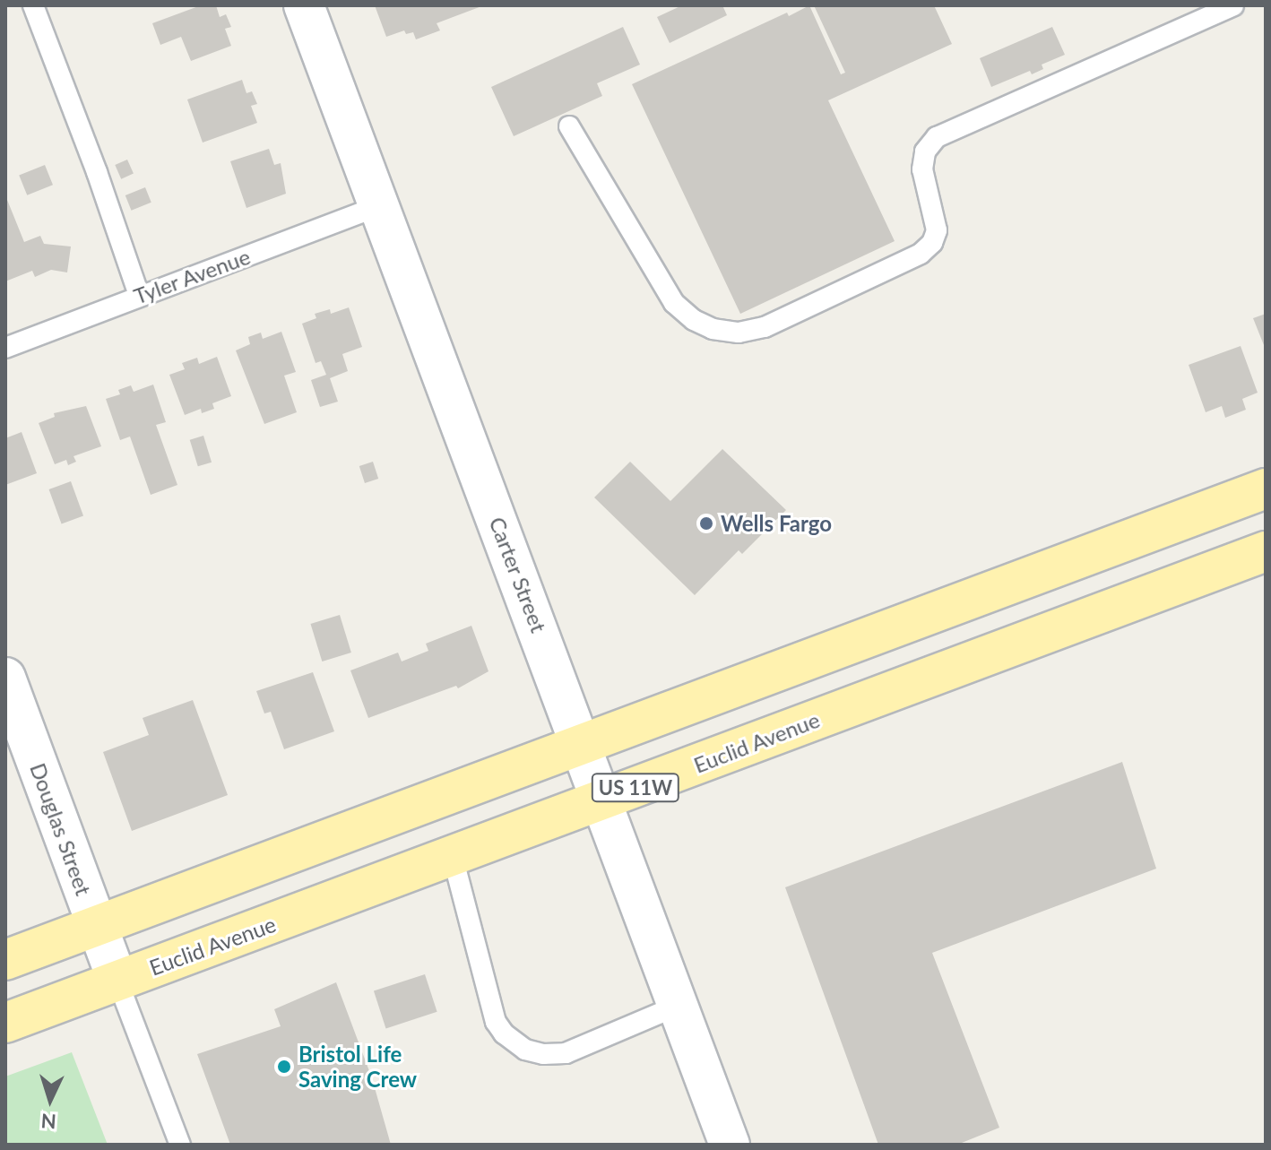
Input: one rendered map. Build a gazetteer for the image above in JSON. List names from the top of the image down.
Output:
{
  "streets": {
    "main road": ["Euclid Avenue", "US 11W"],
    "street": ["Carter Street", "Douglas Street"],
    "lane": ["Tyler Avenue"]
  },
  "crossings": [
    ["Tyler Avenue", "Carter Street"],
    ["Carter Street", "Euclid Avenue"],
    ["Carter Street", "US 11W"],
    ["Euclid Avenue", "Douglas Street"],
    ["US 11W", "Douglas Street"]
  ],
  "places": ["Wells Fargo", "Bristol Life Saving Crew"],
  "north": "bottom"
}
